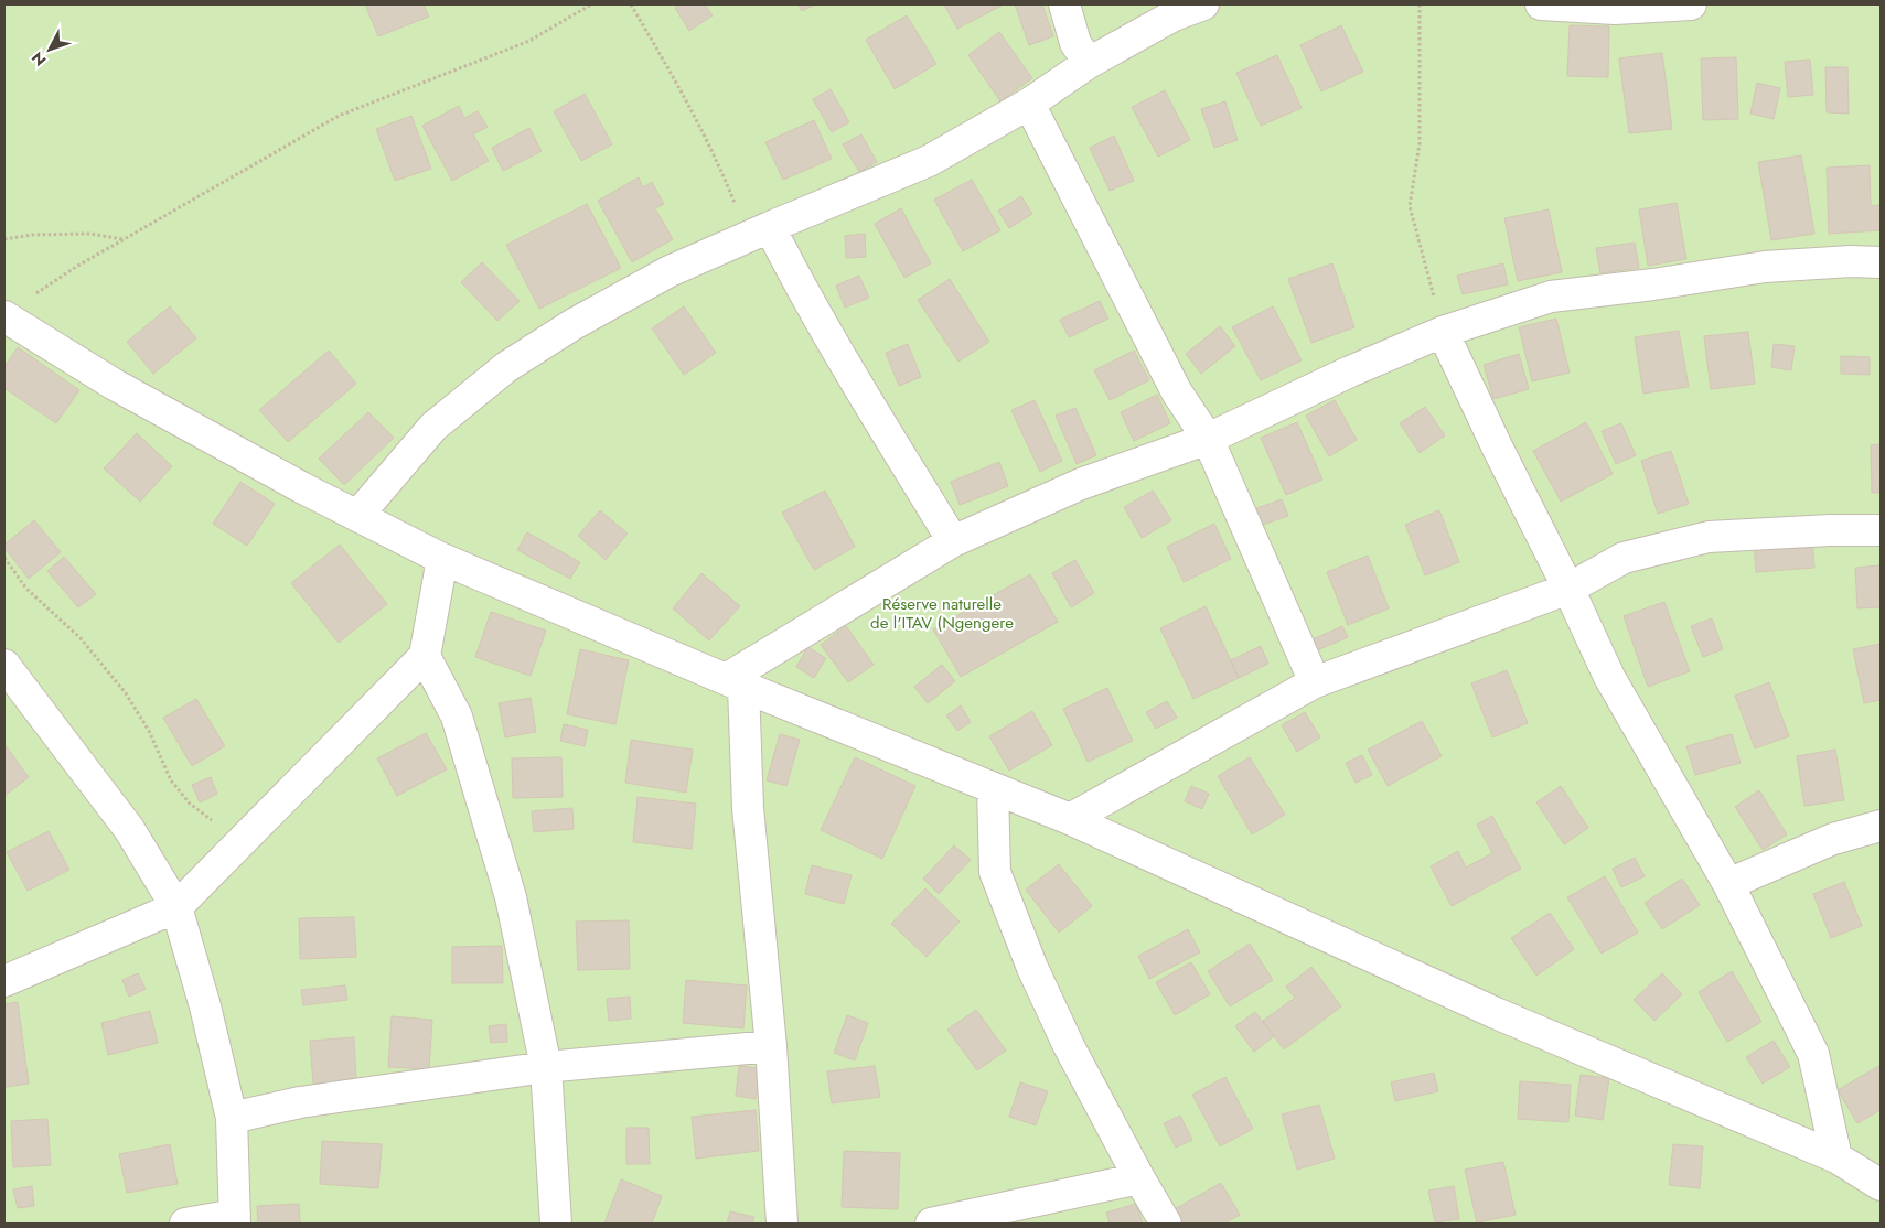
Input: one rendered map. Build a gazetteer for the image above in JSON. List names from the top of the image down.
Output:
{
  "parks": ["Réserve naturelle de l'ITAV (Ngengere"],
  "north": "bottom left"
}
